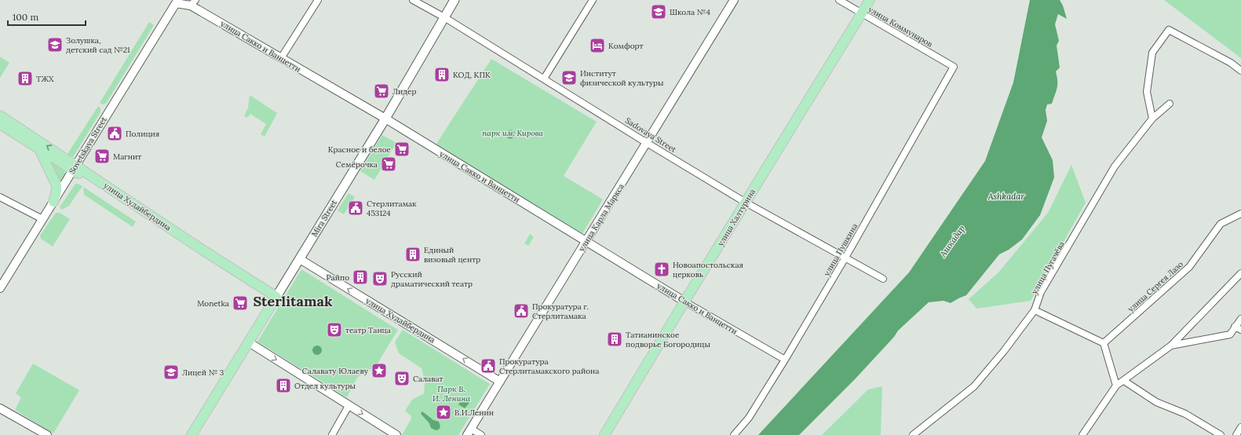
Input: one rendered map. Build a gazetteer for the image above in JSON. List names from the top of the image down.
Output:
{
  "streets": {
    "main road": ["улица Худайбердина", "улица Халтурина", "Mira Street"],
    "street": [
      "улица Коммунаров",
      "улица Сакко и Ванцетти",
      "Sadovaya Street",
      "Sovetskaya Street",
      "улица Карла Маркса",
      "улица Пушкина",
      "улица Пугачёва",
      "улица Сергея Лазо"
    ]
  },
  "crossings": [
    ["улица Коммунаров", "улица Халтурина"],
    ["улица Коммунаров", "улица Пушкина"],
    ["улица Сакко и Ванцетти", "Sovetskaya Street"],
    ["улица Сакко и Ванцетти", "улица Карла Маркса"],
    ["улица Сакко и Ванцетти", "улица Халтурина"],
    ["улица Сакко и Ванцетти", "Mira Street"],
    ["улица Сакко и Ванцетти", "улица Пушкина"],
    ["Sadovaya Street", "улица Карла Маркса"],
    ["Sadovaya Street", "улица Халтурина"],
    ["Sadovaya Street", "Mira Street"],
    ["Sadovaya Street", "улица Пушкина"],
    ["Sovetskaya Street", "улица Худайбердина"],
    ["улица Худайбердина", "улица Карла Маркса"],
    ["улица Худайбердина", "Mira Street"]
  ],
  "one_way": ["улица Худайбердина"],
  "districts": ["Sterlitamak"],
  "water": ["Ashkadar", "Ашкадар"],
  "parks": ["парк им. Кирова", "Парк В. И. Ленина"],
  "places": {
    "school or university": [
      "Школа №4",
      "Золушка, детский сад №21",
      "Институт физической культуры",
      "Лицей № 3"
    ],
    "hotel": ["Комфорт"],
    "building": [
      "КОД, КПК",
      "ТЖХ",
      "Единый визовый центр",
      "Райпо",
      "Татианинское подворье Богородицы",
      "Отдел культуры"
    ],
    "supermarket": [
      "Лидер",
      "Красное и белое",
      "Магнит",
      "Семёрочка",
      "Monetka"
    ],
    "public building": [
      "Полиция",
      "Стерлитамак 453124",
      "Прокуратура г. Стерлитамака",
      "Прокуратура Стерлитамакского района"
    ],
    "church": ["Новоапостольская церковь"],
    "theatre": ["Русский драматический театр", "театр Танца", "Салават"],
    "place": ["Салавату Юлаеву", "В.И.Ленин"]
  },
  "scale_bar": "100 m"
}
